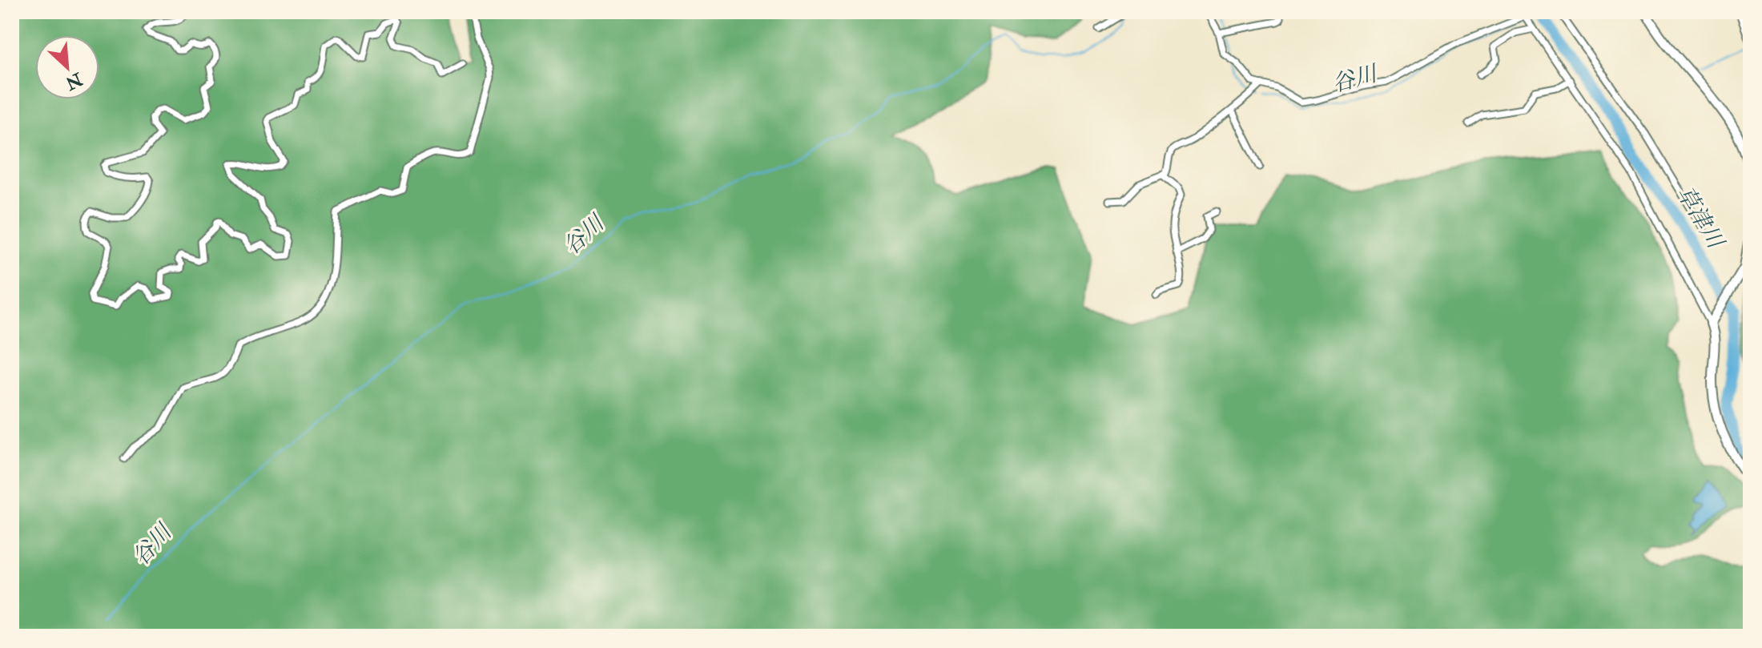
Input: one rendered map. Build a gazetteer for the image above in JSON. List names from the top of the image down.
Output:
{
  "water": ["谷川", "草津川"],
  "north": "bottom right"
}
